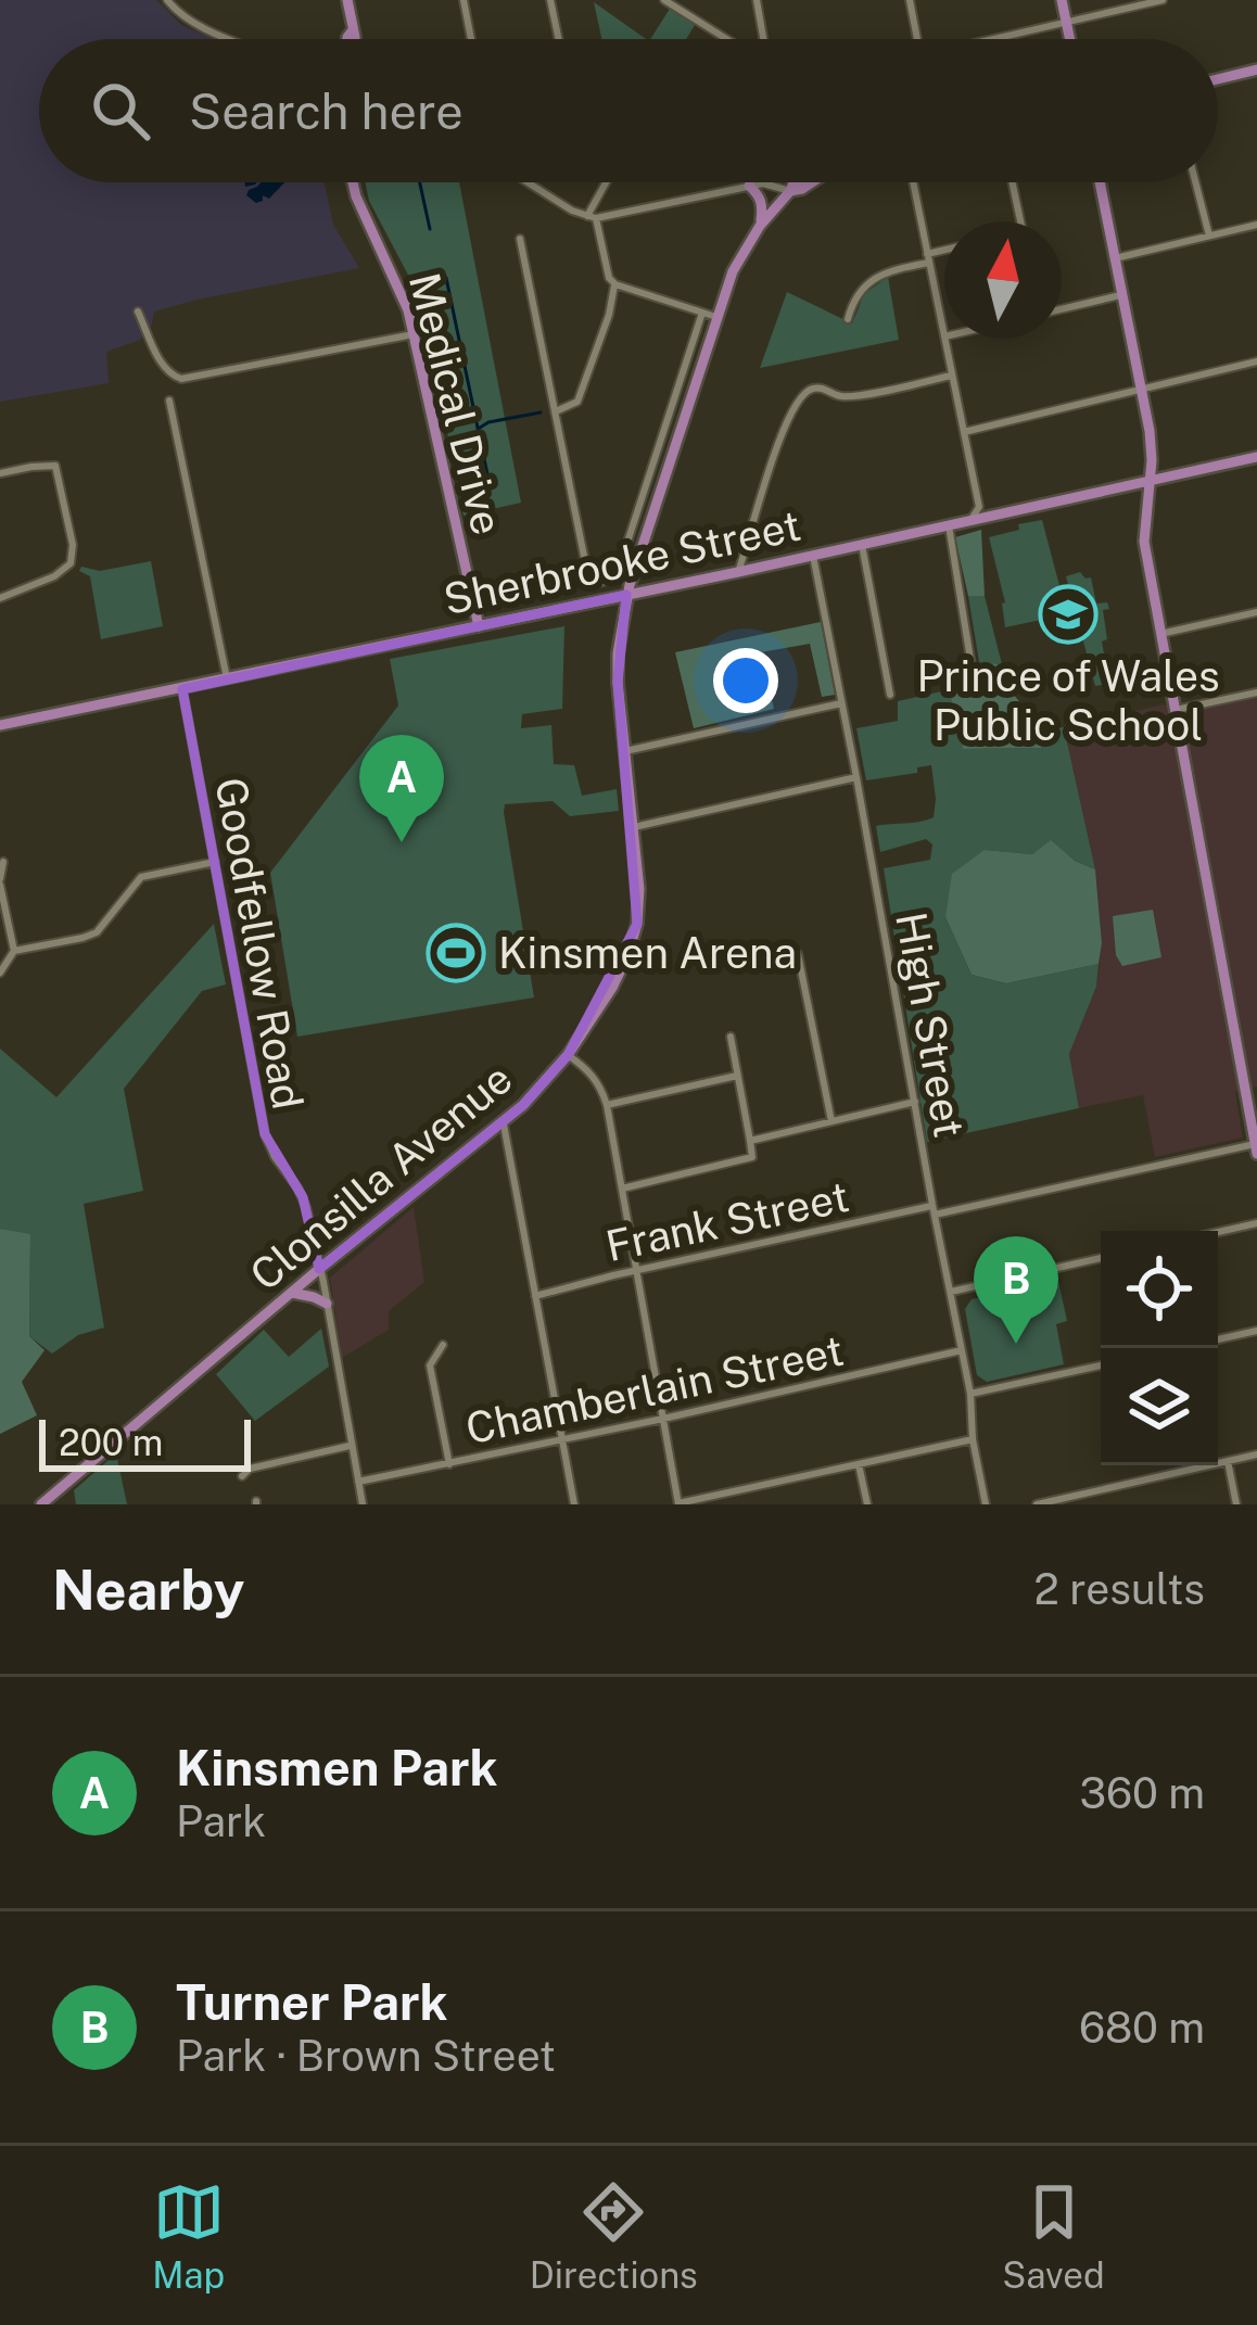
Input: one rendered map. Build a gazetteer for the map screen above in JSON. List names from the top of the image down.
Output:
{
  "streets": {
    "main road": ["Medical Drive", "Sherbrooke Street", "Clonsilla Avenue"],
    "street": [
      "Goodfellow Road",
      "High Street",
      "Frank Street",
      "Chamberlain Street"
    ]
  },
  "crossings": [
    ["Medical Drive", "Sherbrooke Street"],
    ["Sherbrooke Street", "Goodfellow Road"],
    ["Sherbrooke Street", "High Street"],
    ["Sherbrooke Street", "Clonsilla Avenue"],
    ["Goodfellow Road", "Clonsilla Avenue"],
    ["Goodfellow Road", "Chamberlain Street"],
    ["High Street", "Frank Street"],
    ["High Street", "Chamberlain Street"]
  ],
  "places": {
    "school or university": ["Prince of Wales Public School"],
    "sports": ["Kinsmen Arena"]
  },
  "scale_bar": "200 m",
  "north": "top",
  "page": {
    "search": "Search here",
    "pins": ["A", "B"],
    "scale": "200 m",
    "heading": ["Nearby", "2 results"],
    "list": [
      {
        "mark": "A",
        "name": "Kinsmen Park",
        "note": "Park",
        "value": "360 m"
      },
      {
        "mark": "B",
        "name": "Turner Park",
        "note": "Park · Brown Street",
        "value": "680 m"
      }
    ],
    "nav": ["Map", "Directions", "Saved"]
  }
}
